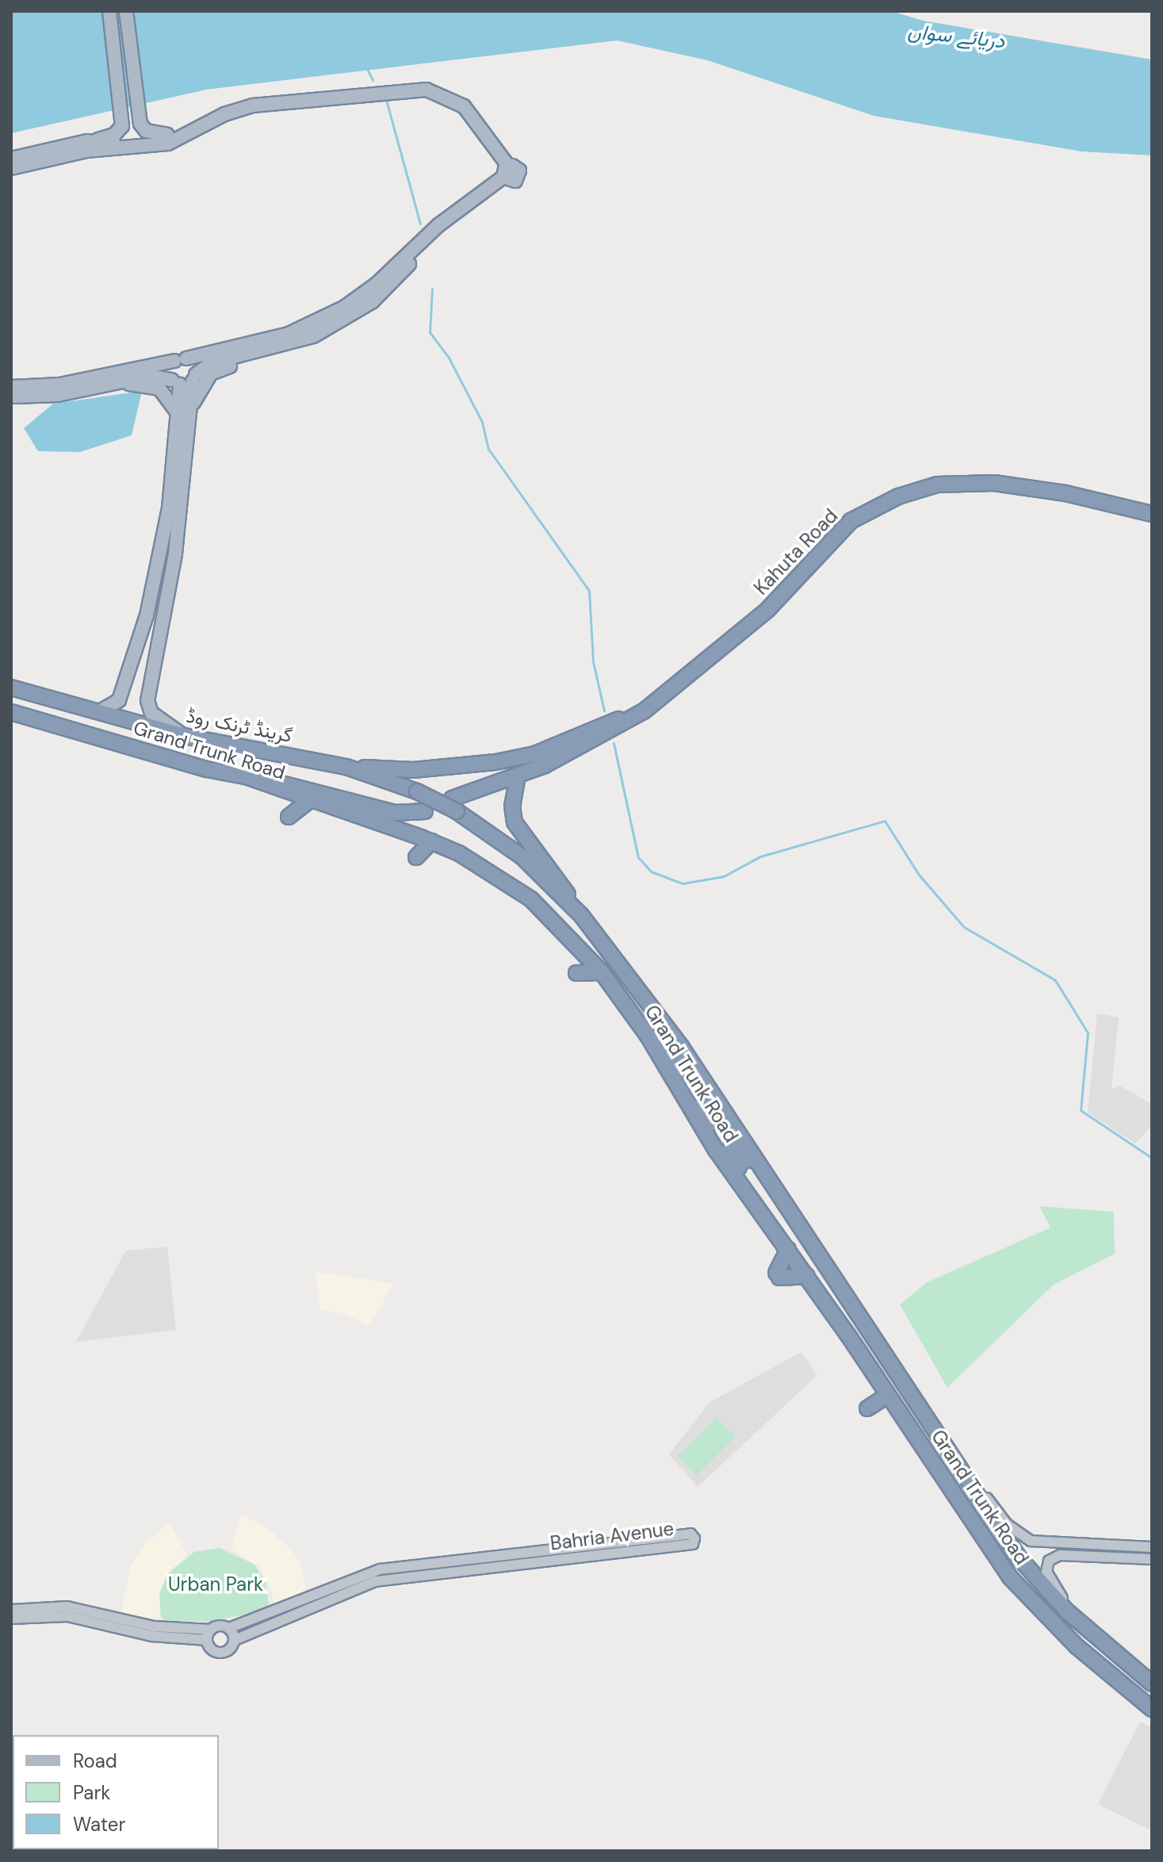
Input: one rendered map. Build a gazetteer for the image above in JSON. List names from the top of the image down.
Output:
{
  "streets": {
    "highway": ["Kahuta Road", "گرینڈ ٹرنک روڈ", "Grand Trunk Road"],
    "street": ["Bahria Avenue"]
  },
  "crossings": [
    ["Kahuta Road", "گرینڈ ٹرنک روڈ"],
    ["Kahuta Road", "Grand Trunk Road"],
    ["گرینڈ ٹرنک روڈ", "Grand Trunk Road"]
  ],
  "water": ["دریائے سواں"],
  "parks": ["Urban Park"],
  "legend": ["Road", "Park", "Water"]
}
